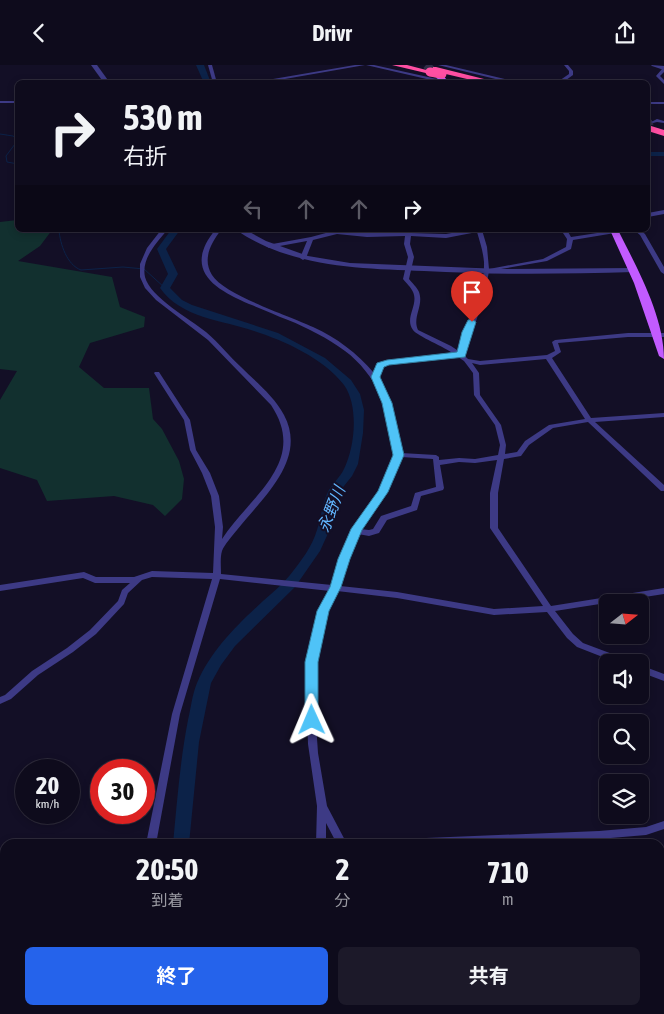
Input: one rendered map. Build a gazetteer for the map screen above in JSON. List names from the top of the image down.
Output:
{
  "water": ["永野川"],
  "north": "right",
  "page": {
    "header": "Drivr",
    "turn": ["530 m", "右折"],
    "speed": "20 km/h",
    "limit": "30",
    "eta": [
      "20:50",
      "到着",
      "2",
      "分",
      "710",
      "m"
    ],
    "buttons": ["終了", "共有"]
  }
}
